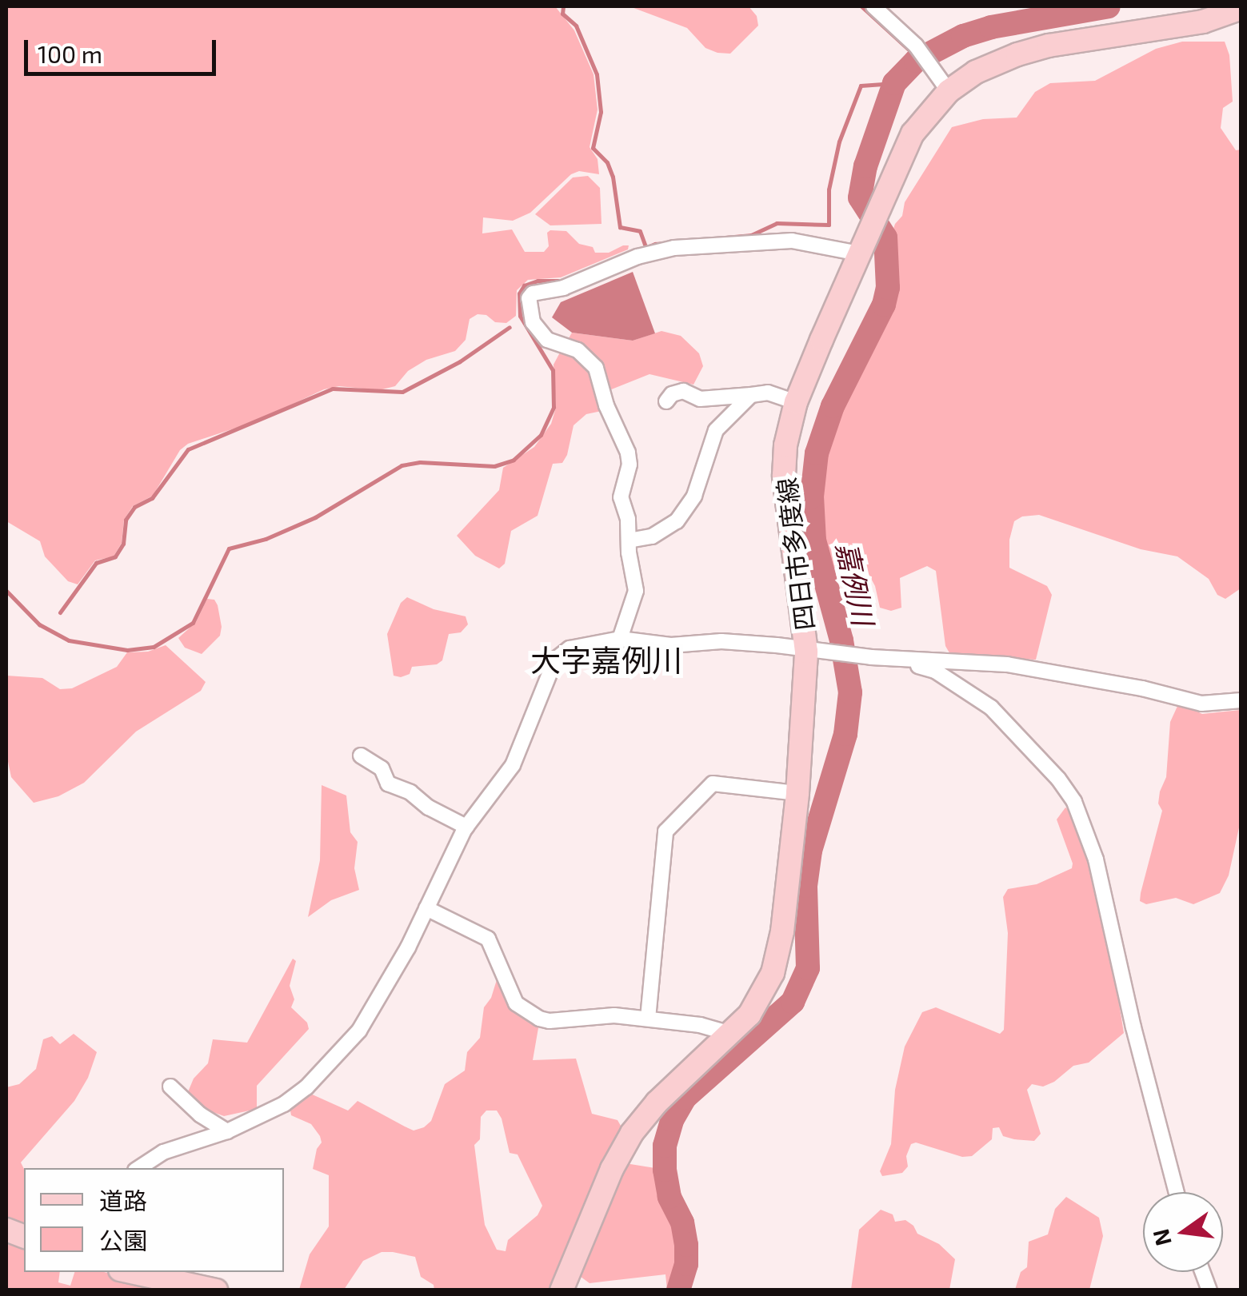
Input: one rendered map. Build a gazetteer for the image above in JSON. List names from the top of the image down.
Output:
{
  "streets": {
    "main road": ["四日市多度線"]
  },
  "districts": ["大字嘉例川"],
  "water": ["嘉例川"],
  "legend": ["道路", "公園"],
  "scale_bar": "100 m",
  "north": "left"
}
